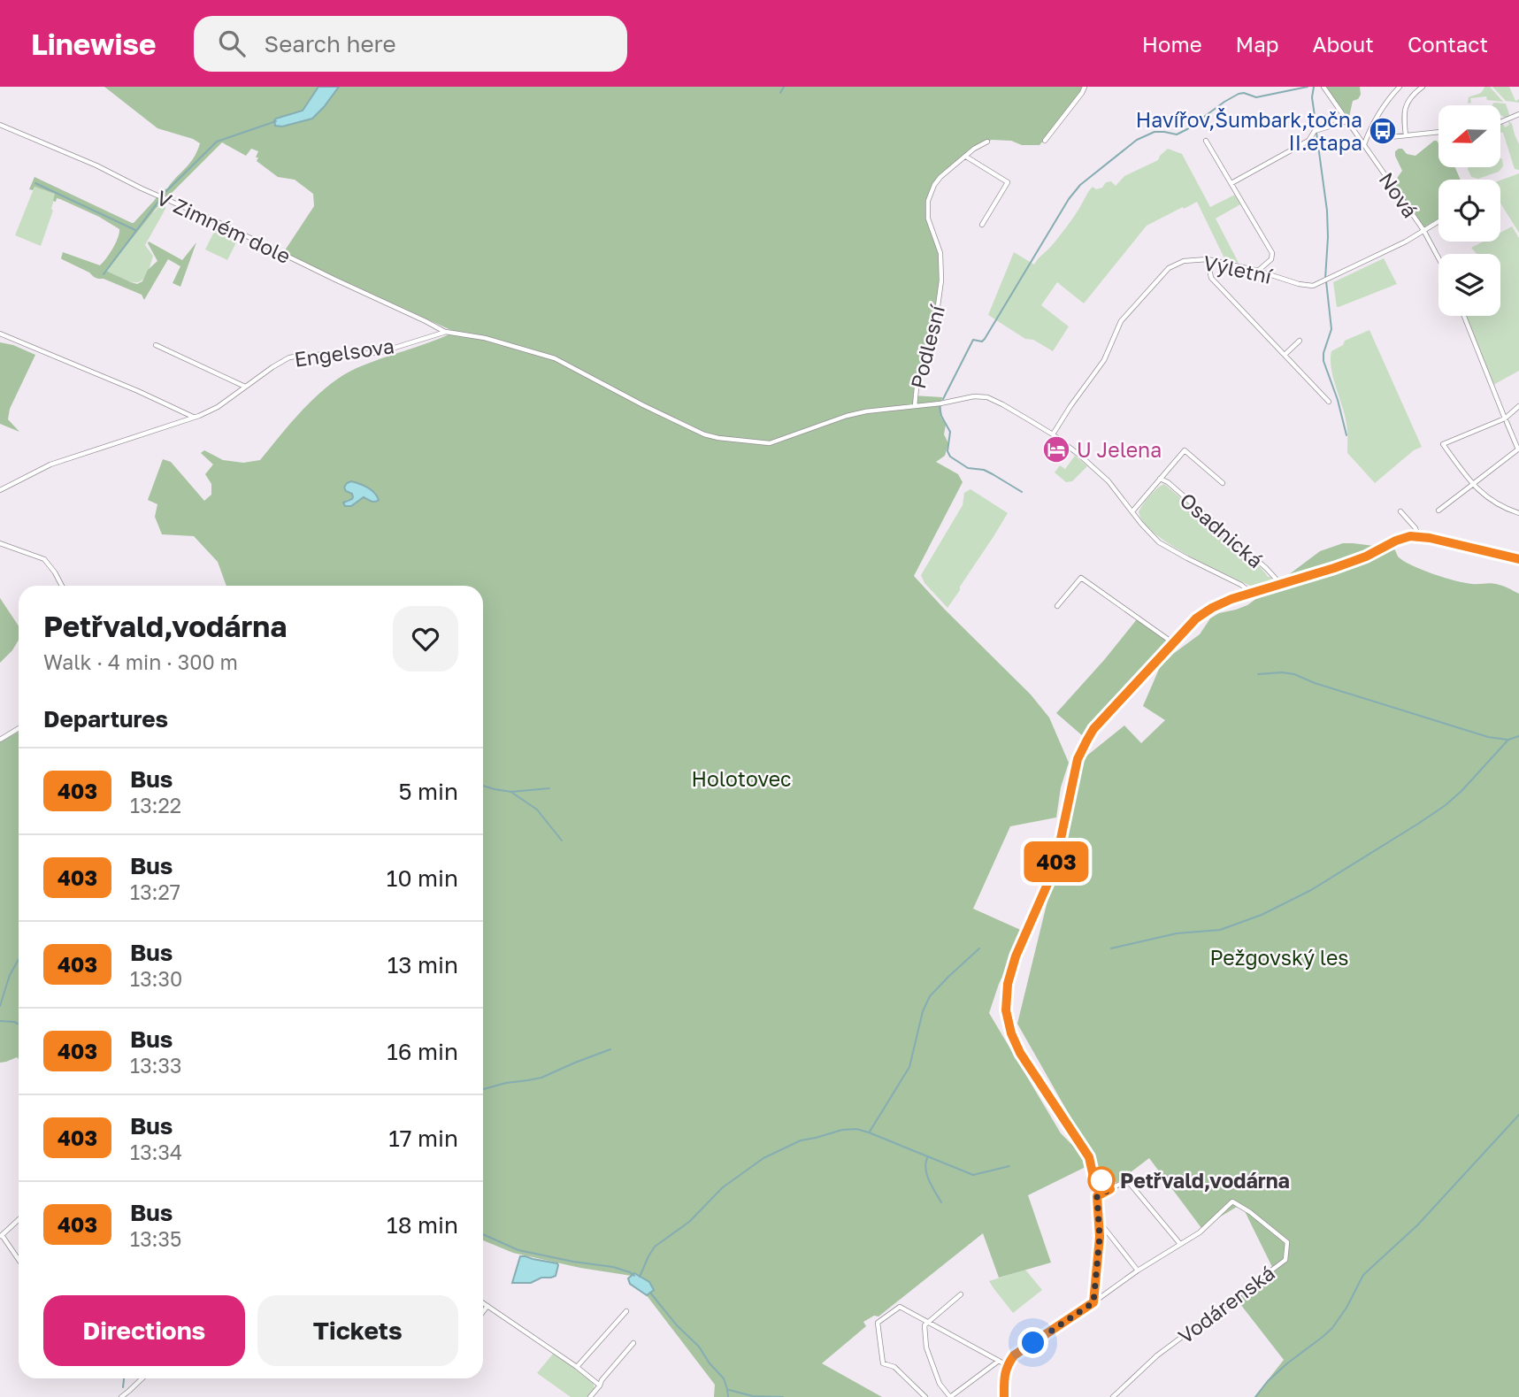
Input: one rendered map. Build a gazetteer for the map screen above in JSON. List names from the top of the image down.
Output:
{
  "streets": {
    "street": [
      "Nová",
      "V Zimném dole",
      "Výletní",
      "Podlesní",
      "Engelsova",
      "Osadnická",
      "Vodárenská"
    ]
  },
  "crossings": [
    ["Nová", "Výletní"],
    ["V Zimném dole", "Engelsova"],
    ["Podlesní", "Engelsova"]
  ],
  "parks": ["Holotovec", "Pežgovský les"],
  "places": {
    "bus stop": ["Havířov,Šumbark,točna II.etapa"],
    "hotel": ["U Jelena"],
    "other": ["Petřvald,vodárna"]
  },
  "lines": ["bus line 403"],
  "north": "left",
  "page": {
    "header": "Linewise",
    "search": "Search here",
    "nav": [
      "Home",
      "Map",
      "About",
      "Contact"
    ],
    "on_map": "403",
    "heading": [
      ["Petřvald,vodárna", "Walk · 4 min · 300 m"],
      "Departures"
    ],
    "list": [
      {
        "mark": "403",
        "name": "Bus",
        "note": "13:22",
        "value": "5 min"
      },
      {
        "mark": "403",
        "name": "Bus",
        "note": "13:27",
        "value": "10 min"
      },
      {
        "mark": "403",
        "name": "Bus",
        "note": "13:30",
        "value": "13 min"
      },
      {
        "mark": "403",
        "name": "Bus",
        "note": "13:33",
        "value": "16 min"
      },
      {
        "mark": "403",
        "name": "Bus",
        "note": "13:34",
        "value": "17 min"
      },
      {
        "mark": "403",
        "name": "Bus",
        "note": "13:35",
        "value": "18 min"
      }
    ],
    "buttons": ["Directions", "Tickets"]
  }
}
